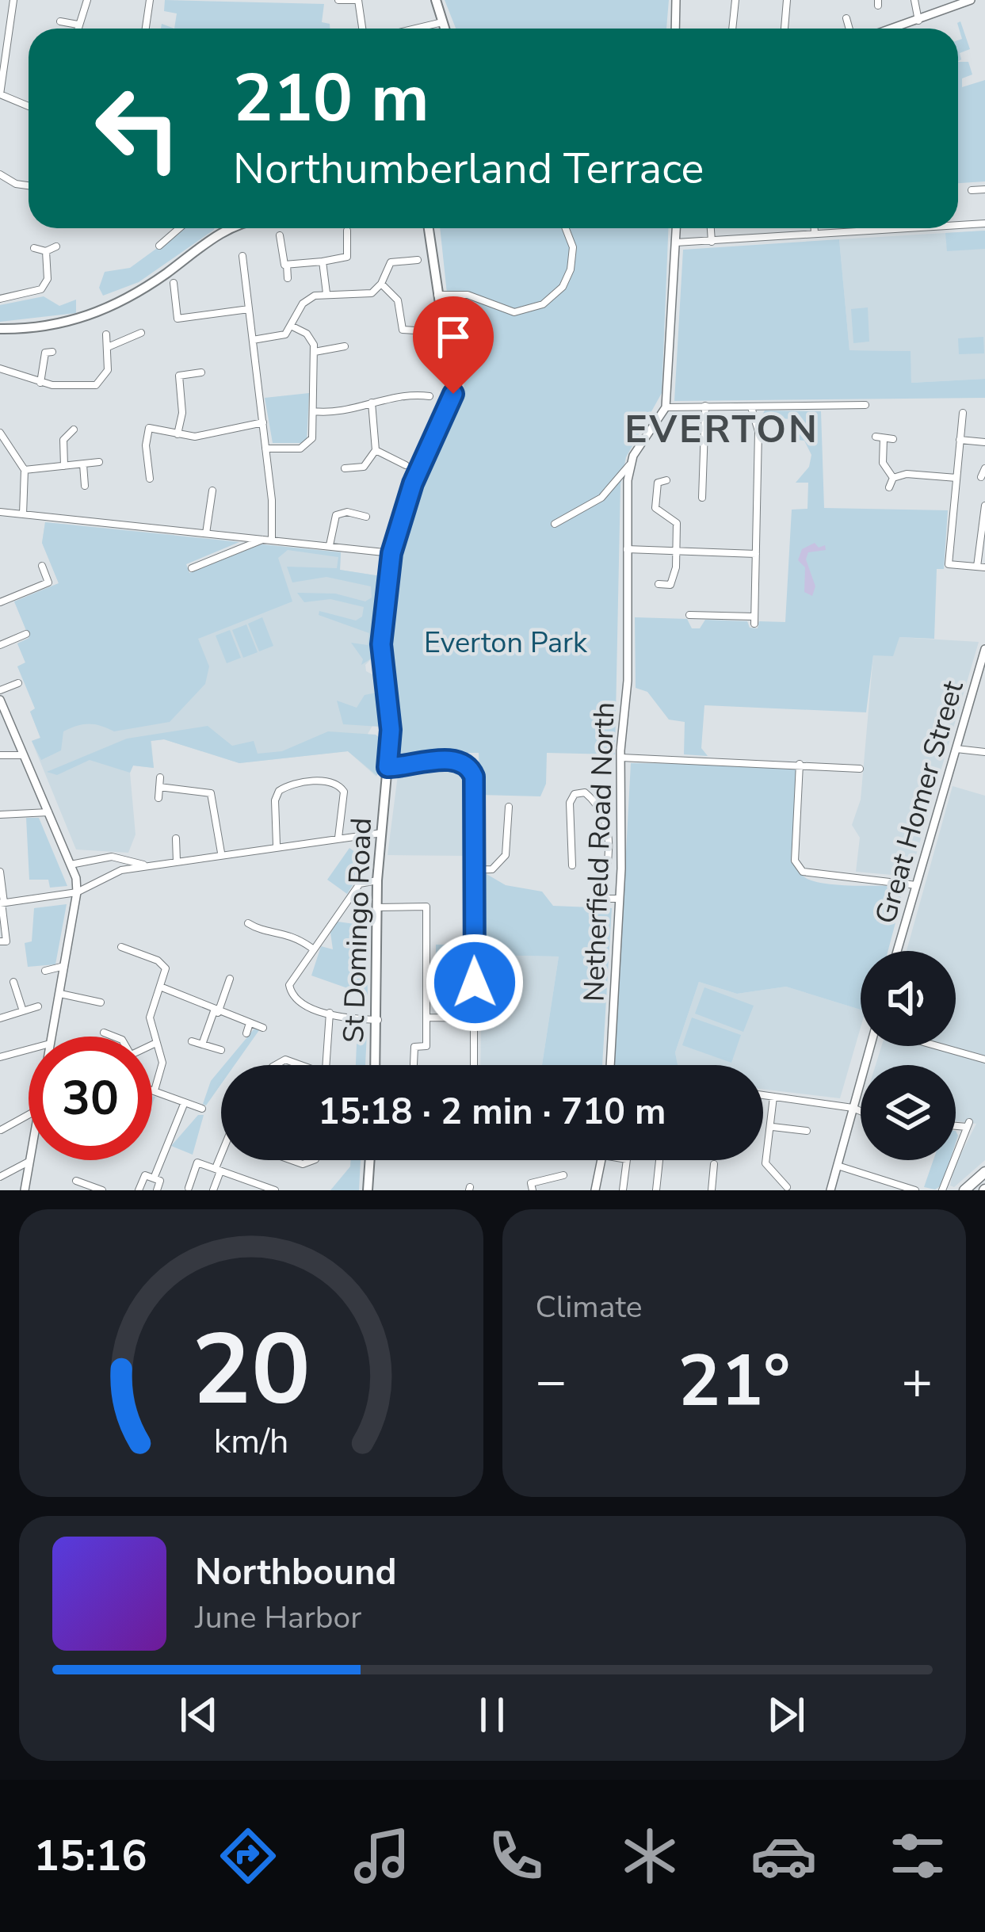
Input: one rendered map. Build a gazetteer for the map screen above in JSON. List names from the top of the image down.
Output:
{
  "streets": {
    "main road": ["St Domingo Road"],
    "street": ["Great Homer Street", "Netherfield Road North"]
  },
  "districts": ["EVERTON"],
  "parks": ["Everton Park"],
  "page": {
    "turn": ["210 m", "Northumberland Terrace"],
    "limit": "30",
    "trip": "15:18 · 2 min · 710 m",
    "tile": "Climate",
    "heat": ["−", "21°", "+"],
    "song": ["Northbound", "June Harbor"],
    "tabs": "15:16",
    "gauge": ["20", "km/h"]
  }
}
